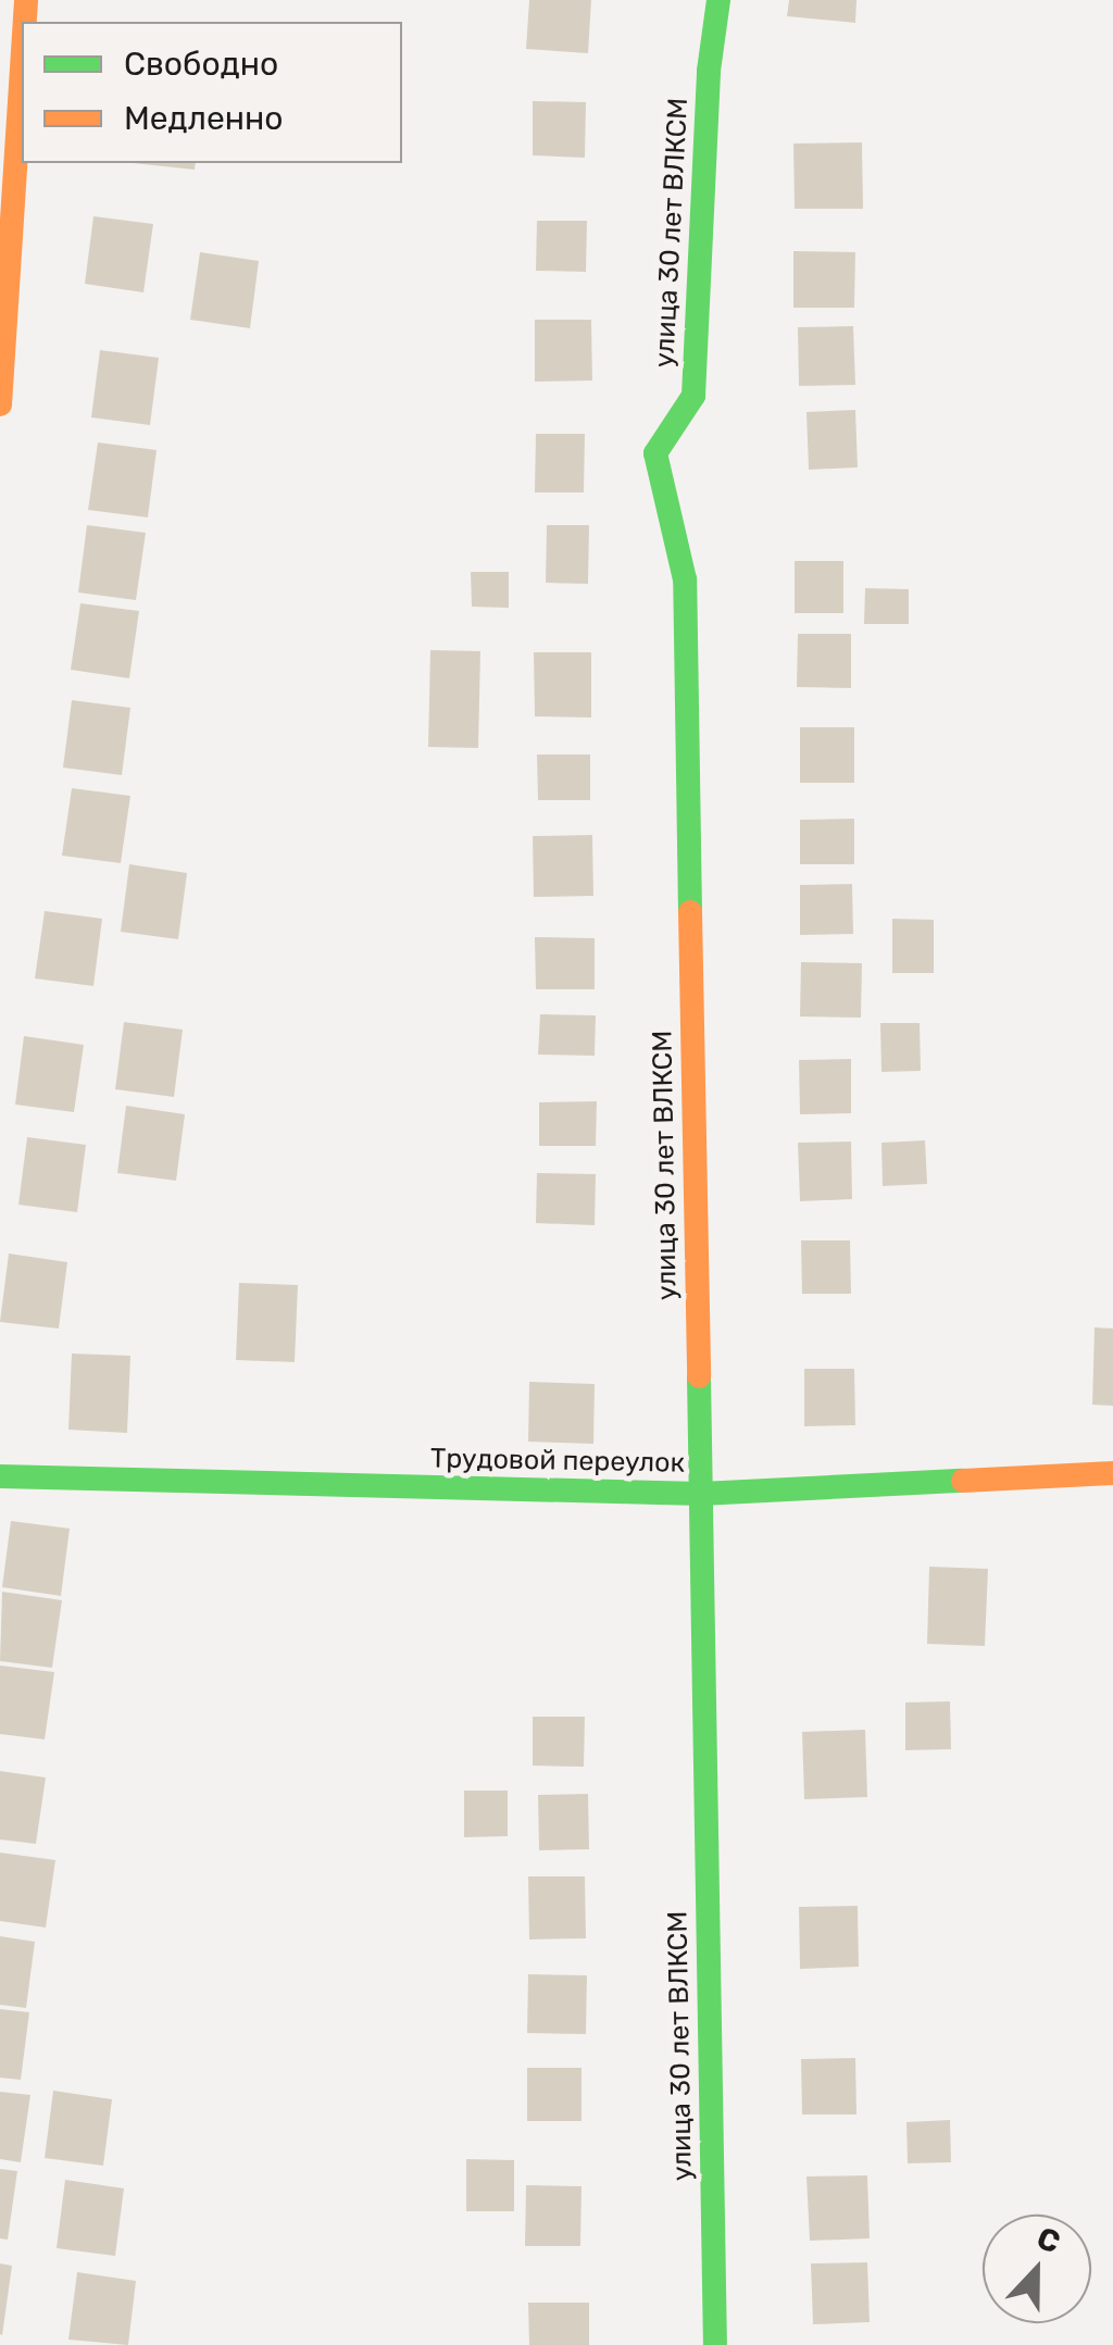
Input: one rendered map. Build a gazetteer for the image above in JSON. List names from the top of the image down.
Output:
{
  "streets": {
    "street": ["улица 30 лет ВЛКСМ", "Трудовой переулок"]
  },
  "crossings": [
    ["улица 30 лет ВЛКСМ", "Трудовой переулок"]
  ],
  "legend": ["Свободно", "Медленно"],
  "north": "top"
}
